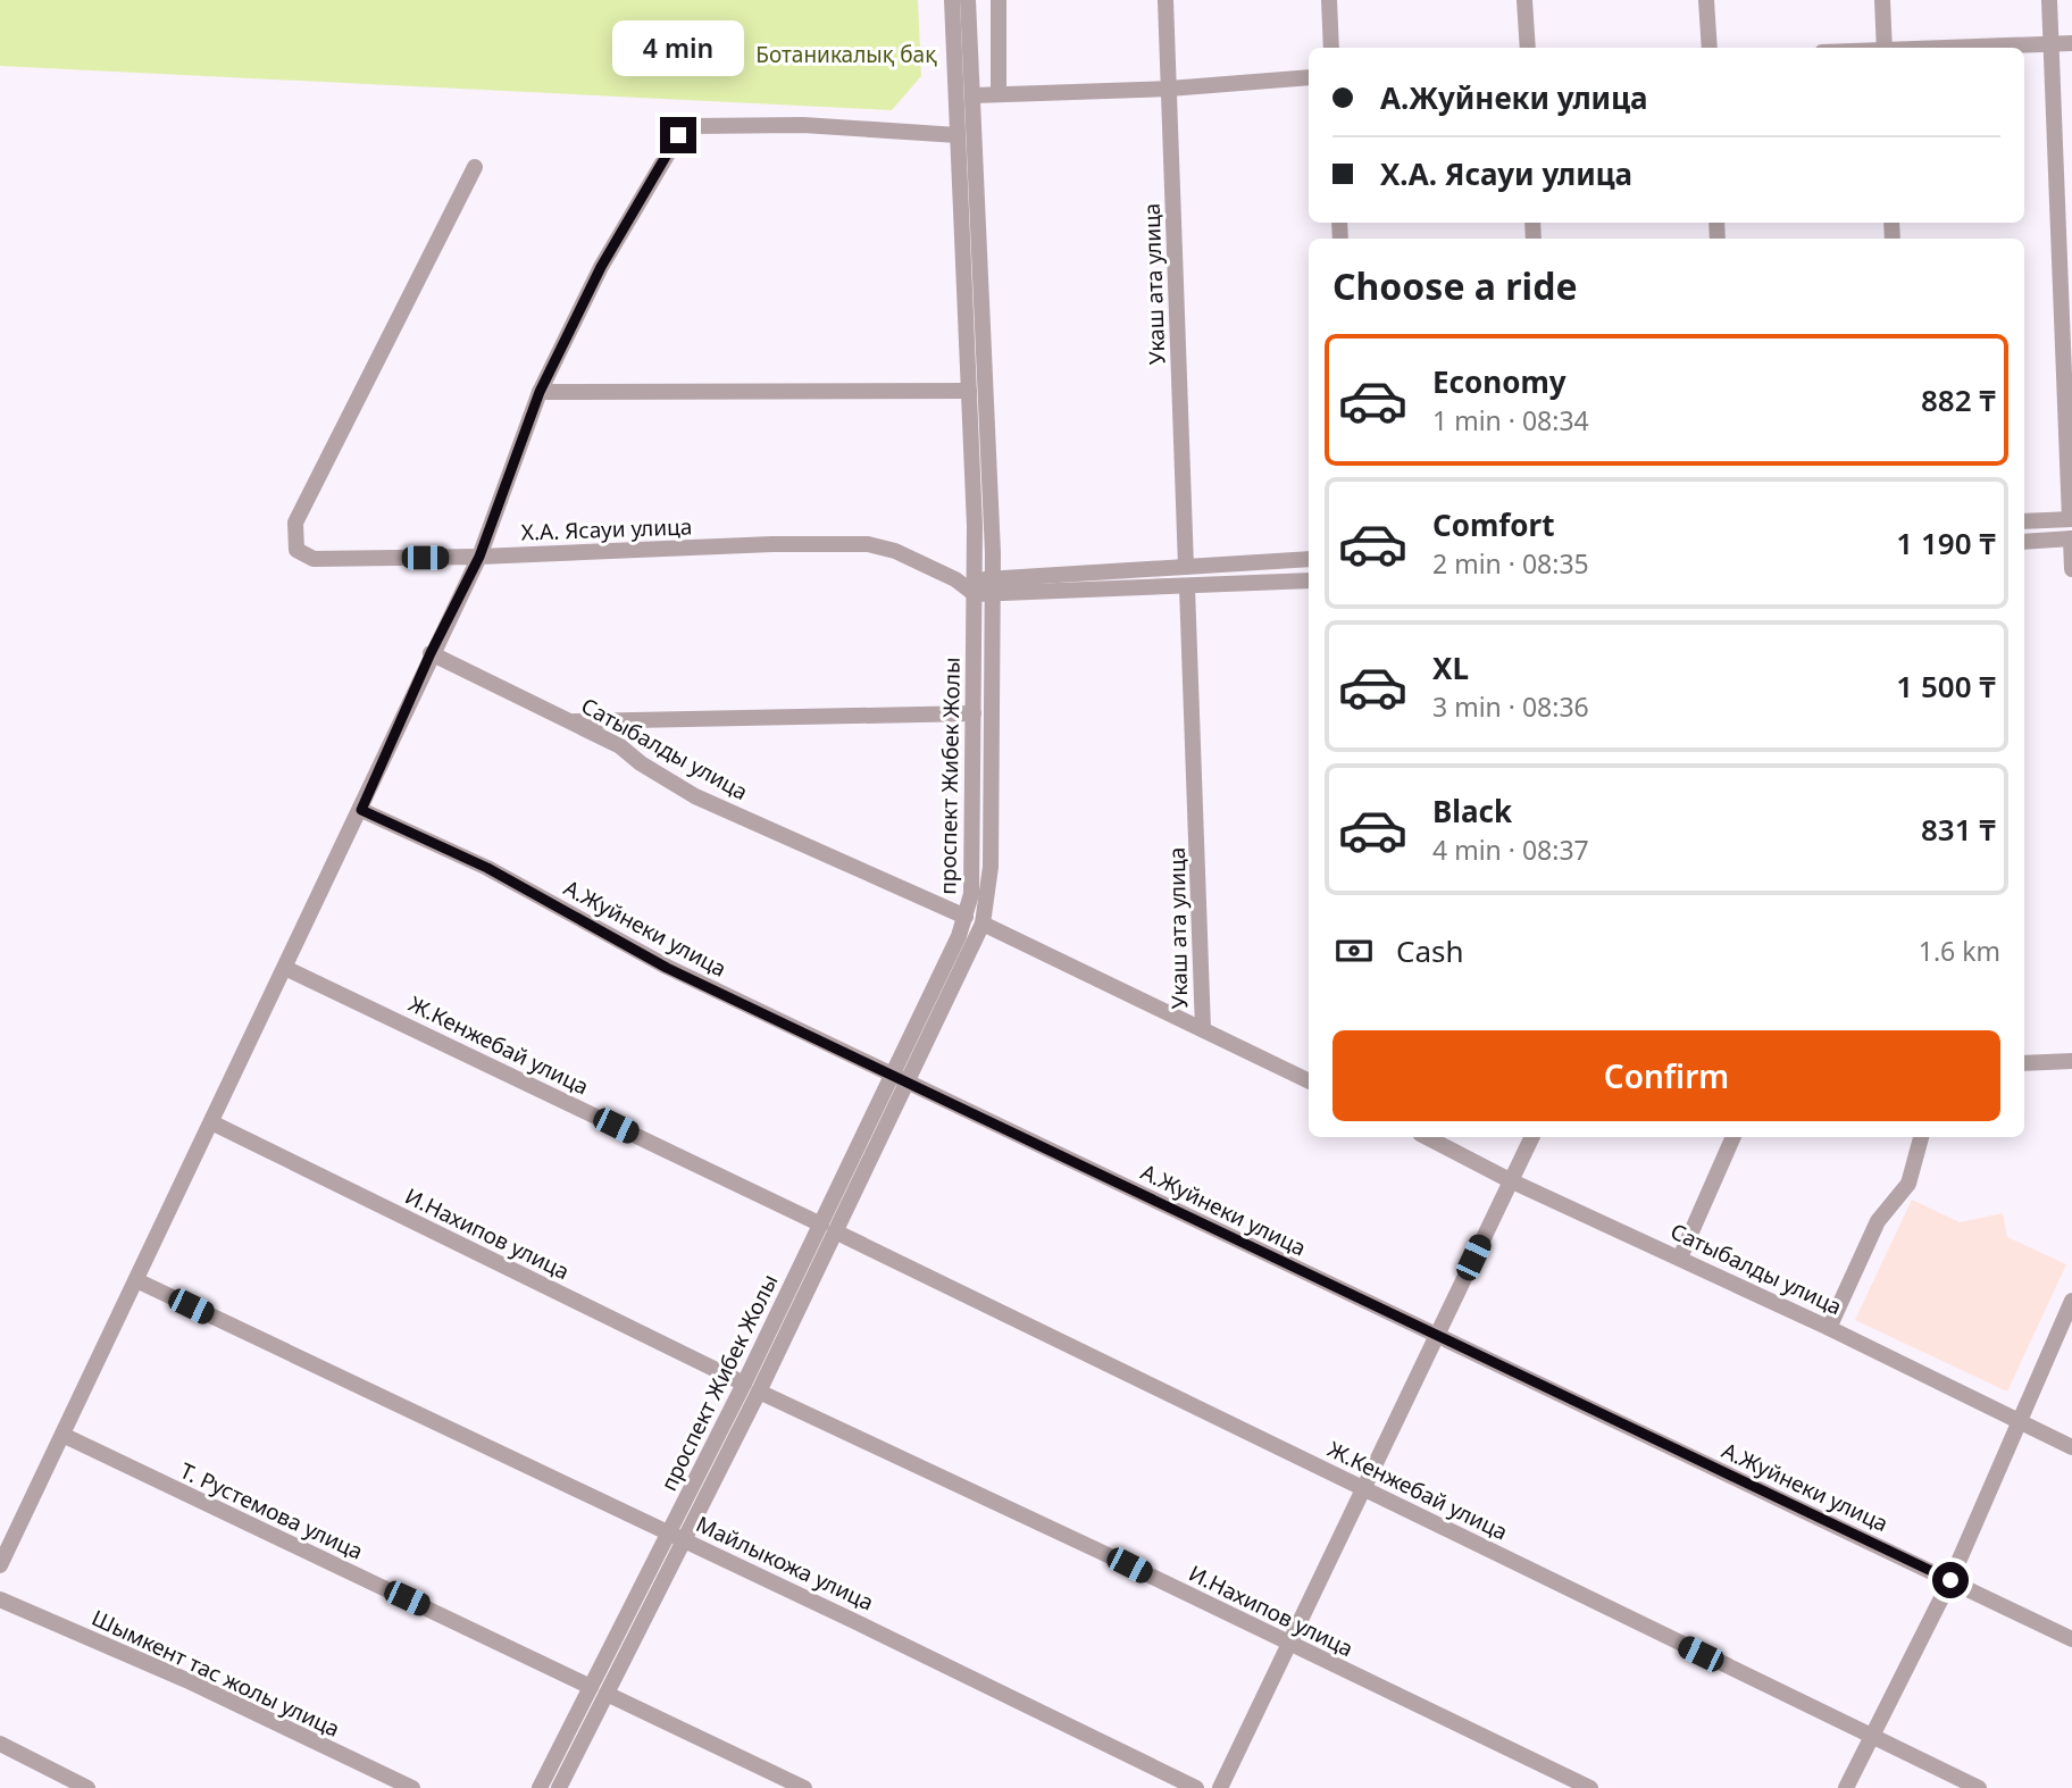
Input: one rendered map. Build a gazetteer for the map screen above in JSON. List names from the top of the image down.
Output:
{
  "streets": {
    "street": [
      "Укаш ата улица",
      "Х.А. Ясауи улица",
      "Сатыбалды улица",
      "проспект Жибек Жолы",
      "А.Жуйнеки улица",
      "Ж.Кенжебай улица",
      "И.Нахипов улица",
      "Т. Рустемова улица",
      "Майлыкожа улица",
      "Шымкент тас жолы улица"
    ]
  },
  "crossings": [
    ["Х.А. Ясауи улица", "проспект Жибек Жолы"],
    ["Сатыбалды улица", "проспект Жибек Жолы"],
    ["проспект Жибек Жолы", "А.Жуйнеки улица"],
    ["проспект Жибек Жолы", "Ж.Кенжебай улица"],
    ["проспект Жибек Жолы", "И.Нахипов улица"],
    ["проспект Жибек Жолы", "Т. Рустемова улица"],
    ["проспект Жибек Жолы", "Майлыкожа улица"]
  ],
  "parks": ["Ботаникалық бақ"],
  "page": {
    "bubble": "4 min",
    "banner": ["А.Жуйнеки улица", "Х.А. Ясауи улица"],
    "heading": "Choose a ride",
    "list": [
      {
        "name": "Economy",
        "note": "1 min · 08:34",
        "value": "882 ₸"
      },
      {
        "name": "Comfort",
        "note": "2 min · 08:35",
        "value": "1 190 ₸"
      },
      {
        "name": "XL",
        "note": "3 min · 08:36",
        "value": "1 500 ₸"
      },
      {
        "name": "Black",
        "note": "4 min · 08:37",
        "value": "831 ₸"
      }
    ],
    "pay": ["Cash", "1.6 km"],
    "buttons": "Confirm"
  }
}
